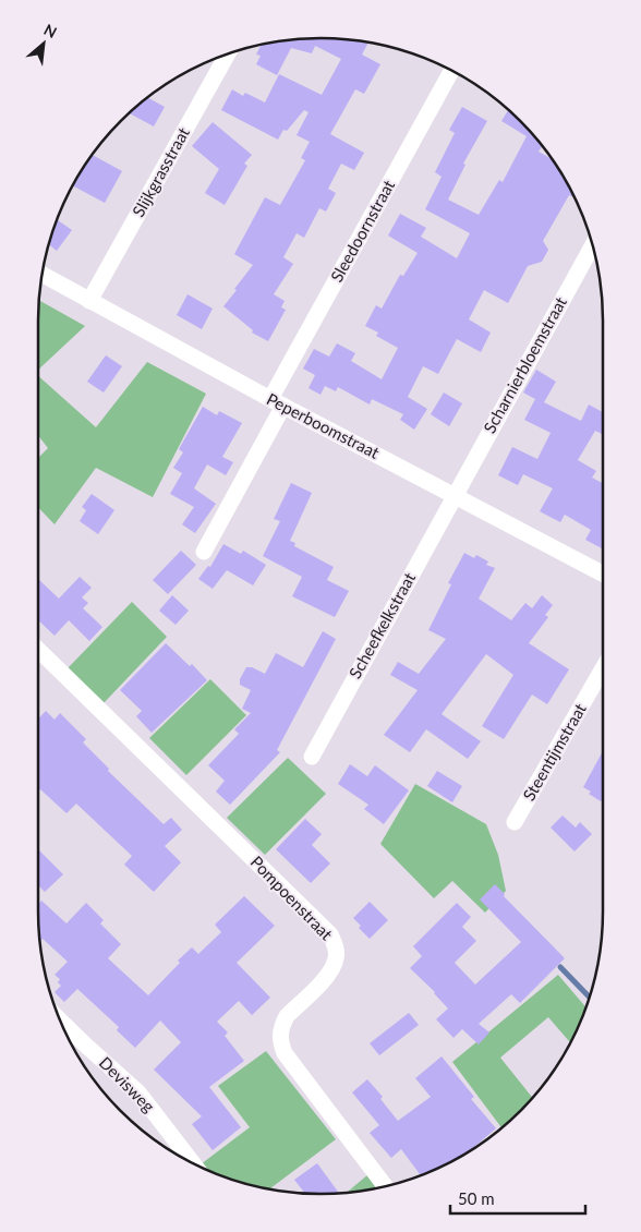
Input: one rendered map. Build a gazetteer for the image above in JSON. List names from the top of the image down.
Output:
{
  "streets": {
    "street": [
      "Slijkgrasstraat",
      "Sleedoornstraat",
      "Scharnierbloemstraat",
      "Peperboomstraat",
      "Scheefkelkstraat",
      "Steentijmstraat",
      "Pompoenstraat",
      "Devisweg"
    ]
  },
  "crossings": [
    ["Slijkgrasstraat", "Peperboomstraat"],
    ["Sleedoornstraat", "Peperboomstraat"],
    ["Scharnierbloemstraat", "Peperboomstraat"],
    ["Scharnierbloemstraat", "Scheefkelkstraat"],
    ["Peperboomstraat", "Scheefkelkstraat"]
  ],
  "scale_bar": "50 m",
  "north": "top right"
}
